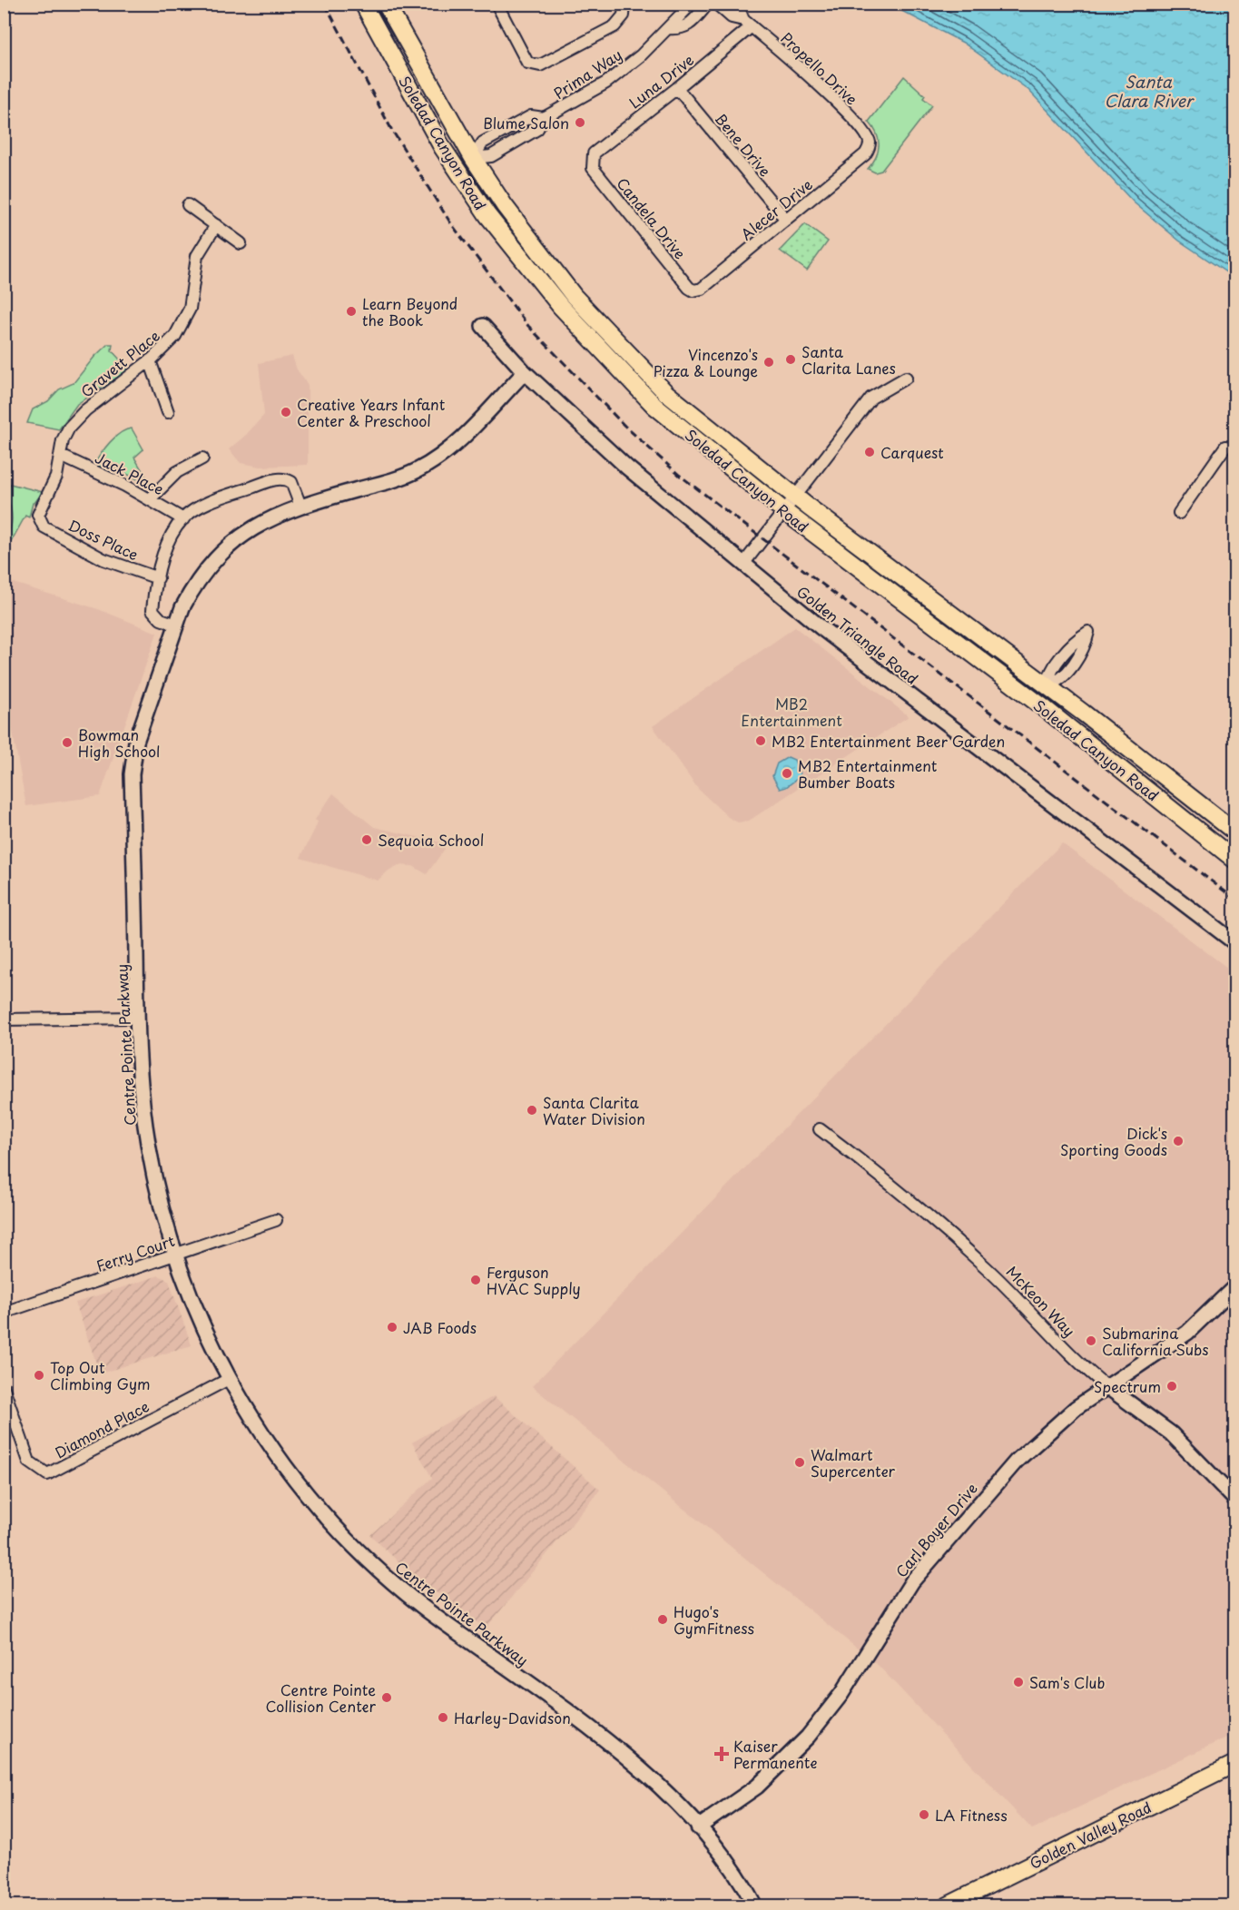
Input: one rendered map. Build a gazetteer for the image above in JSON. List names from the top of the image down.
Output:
{
  "streets": {
    "main road": ["Soledad Canyon Road", "Golden Valley Road"],
    "street": [
      "Propello Drive",
      "Prima Way",
      "Luna Drive",
      "Bene Drive",
      "Alecer Drive",
      "Candela Drive",
      "Gravett Place",
      "Jack Place",
      "Doss Place",
      "Golden Triangle Road",
      "Centre Pointe Parkway",
      "Ferry Court",
      "McKeon Way",
      "Diamond Place",
      "Carl Boyer Drive"
    ]
  },
  "crossings": [
    ["Propello Drive", "Luna Drive"],
    ["Propello Drive", "Alecer Drive"],
    ["Prima Way", "Soledad Canyon Road"],
    ["Luna Drive", "Bene Drive"],
    ["Luna Drive", "Candela Drive"],
    ["Bene Drive", "Alecer Drive"],
    ["Alecer Drive", "Candela Drive"],
    ["Gravett Place", "Jack Place"],
    ["Gravett Place", "Doss Place"],
    ["Golden Triangle Road", "Centre Pointe Parkway"],
    ["Centre Pointe Parkway", "Ferry Court"],
    ["Centre Pointe Parkway", "Diamond Place"],
    ["Centre Pointe Parkway", "Carl Boyer Drive"],
    ["McKeon Way", "Carl Boyer Drive"]
  ],
  "water": ["Santa Clara River"],
  "parks": ["MB2 Entertainment"],
  "places": {
    "other": [
      "Blume Salon",
      "Learn Beyond the Book",
      "Santa Clarita Lanes",
      "Vincenzo's Pizza & Lounge",
      "Creative Years Infant Center & Preschool",
      "Carquest",
      "MB2 Entertainment Beer Garden",
      "Bowman High School",
      "MB2 Entertainment Bumber Boats",
      "Sequoia School",
      "Santa Clarita Water Division",
      "Dick's Sporting Goods",
      "Ferguson HVAC Supply",
      "JAB Foods",
      "Submarina California Subs",
      "Top Out Climbing Gym",
      "Spectrum",
      "Walmart Supercenter",
      "Hugo's GymFitness",
      "Sam's Club",
      "Centre Pointe Collision Center",
      "Harley-Davidson",
      "LA Fitness"
    ],
    "health": ["Kaiser Permanente"]
  }
}
